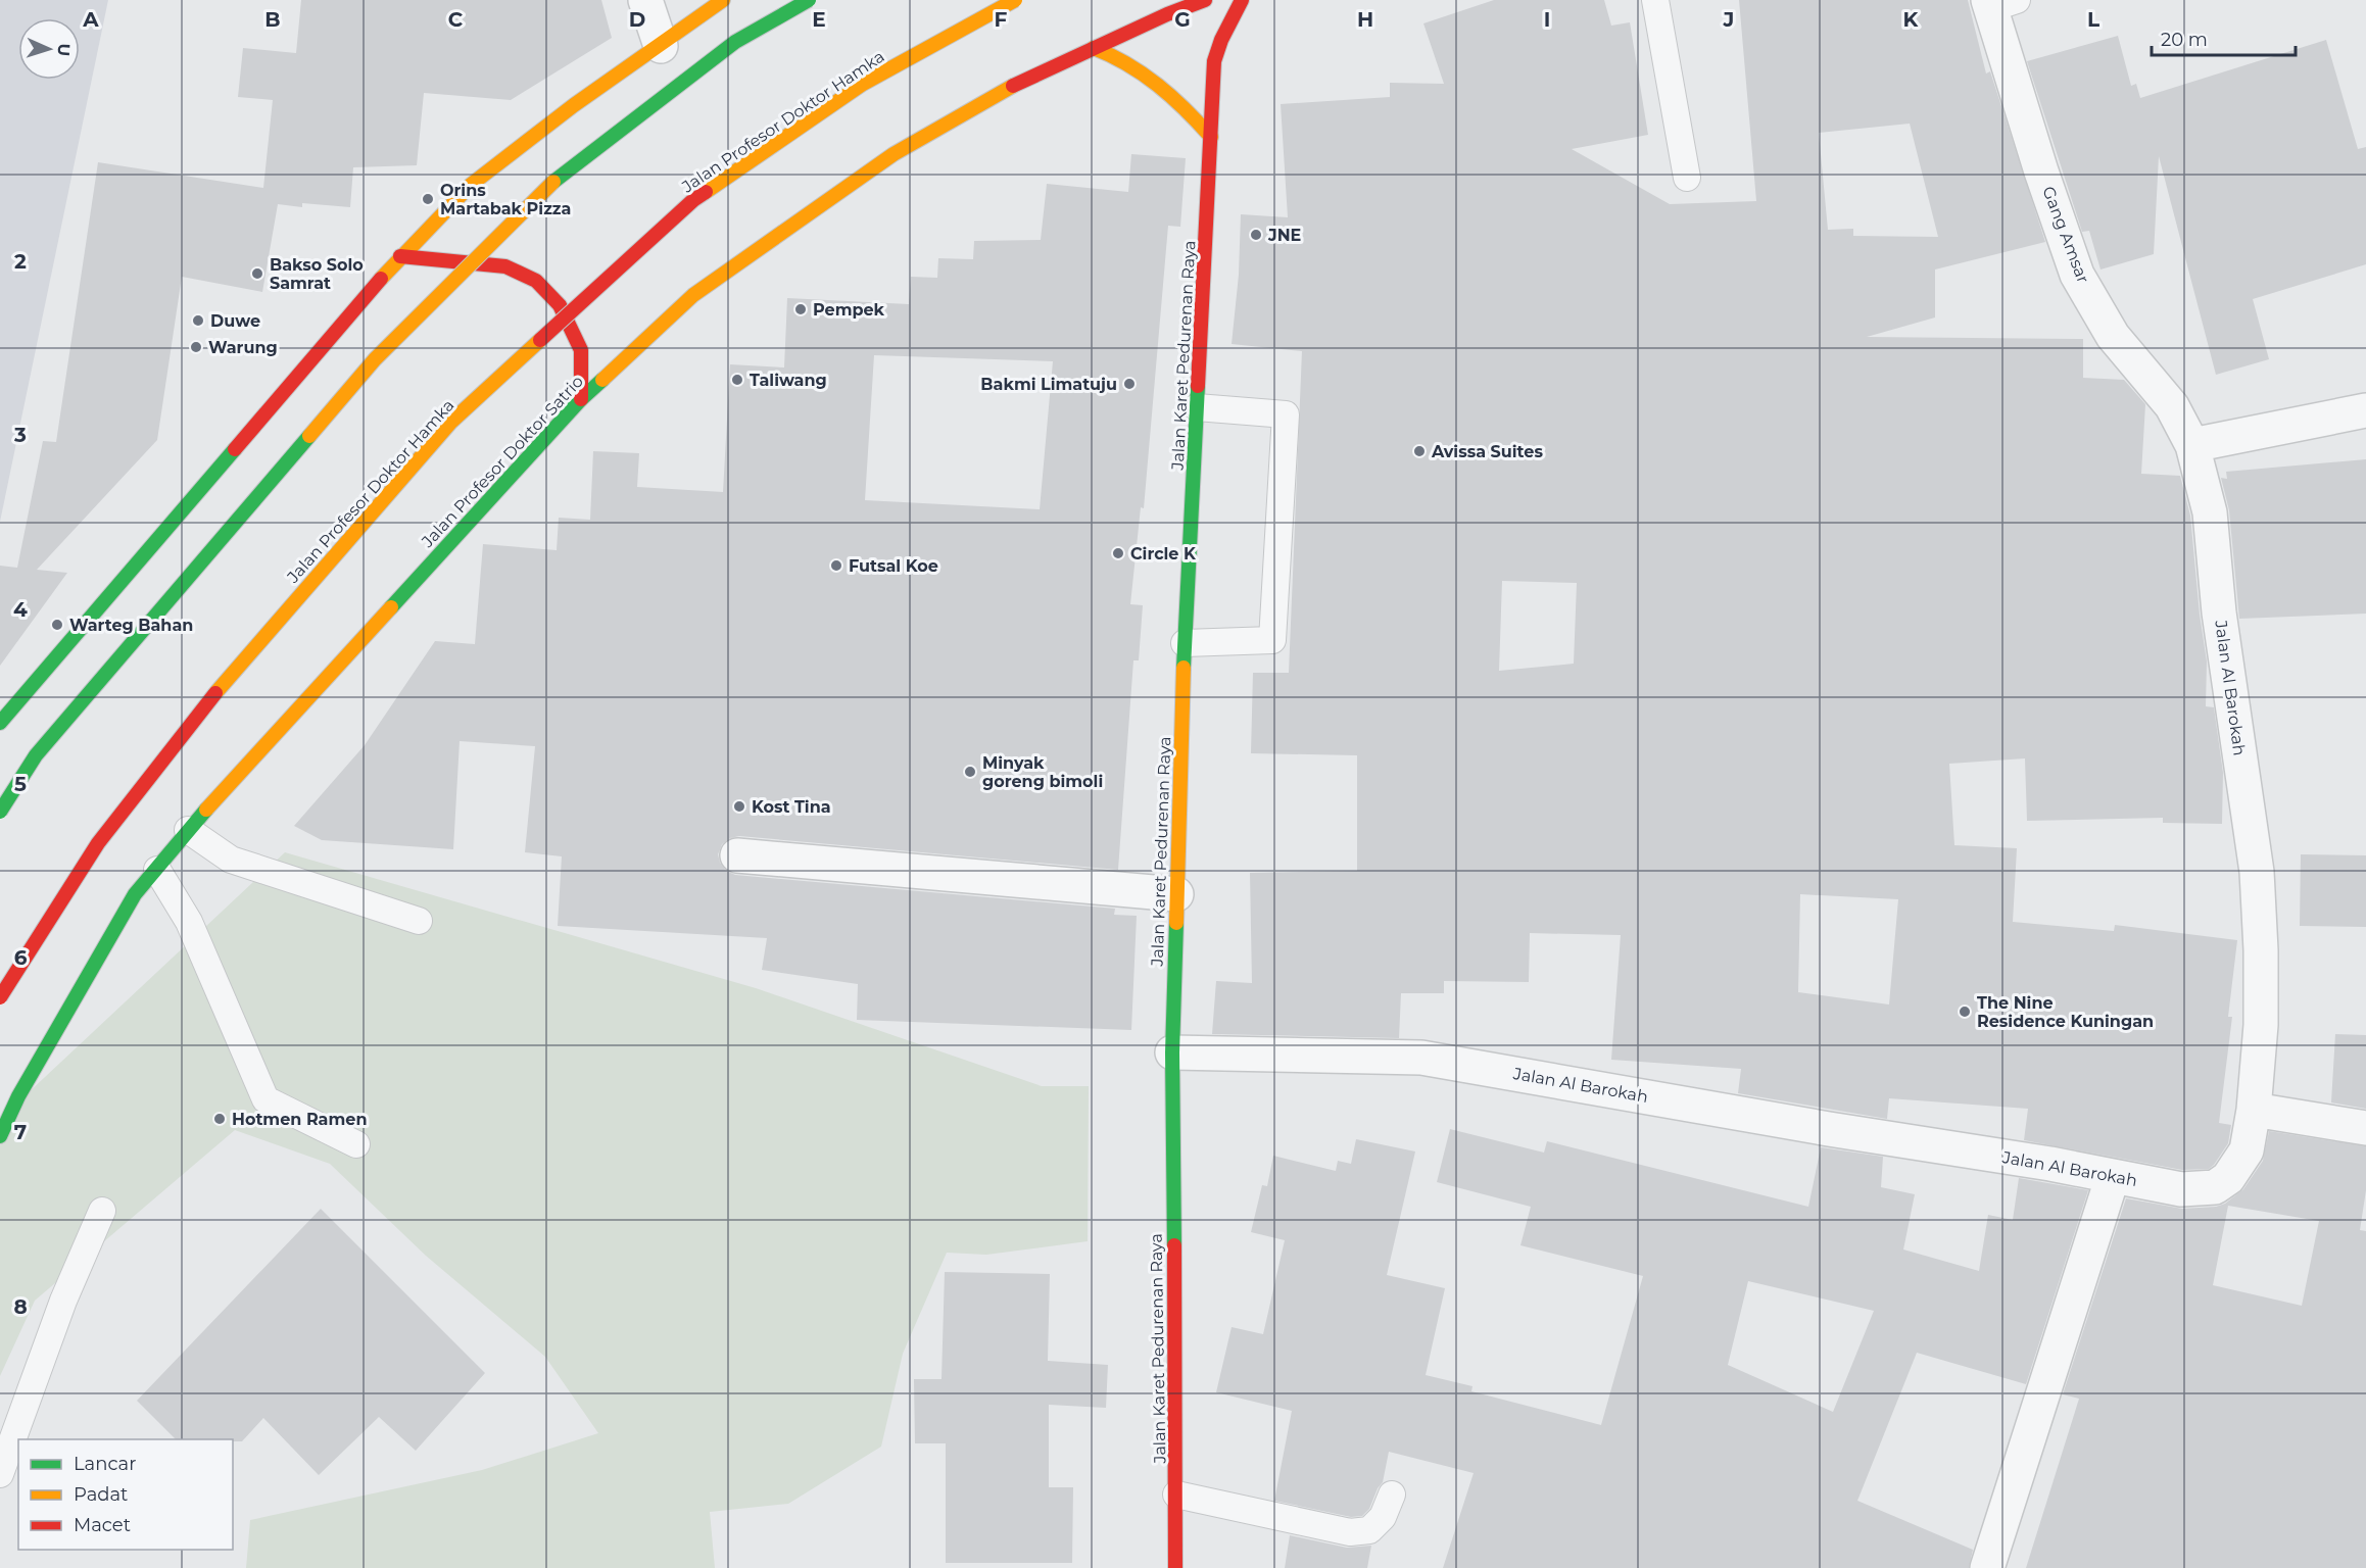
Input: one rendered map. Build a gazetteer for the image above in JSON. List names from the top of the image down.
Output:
{
  "streets": {
    "main road": ["Jalan Profesor Doktor Hamka", "Jalan Karet Pedurenan Raya", "Jalan Profesor Doktor Satrio"],
    "street": ["Gang Amsar", "Jalan Al Barokah"]
  },
  "crossings": [
    ["Gang Amsar", "Jalan Al Barokah"],
    ["Jalan Karet Pedurenan Raya", "Jalan Al Barokah"]
  ],
  "places": [
    "Orins Martabak Pizza",
    "JNE",
    "Bakso Solo Samrat",
    "Pempek",
    "Duwe",
    "Warung",
    "Taliwang",
    "Bakmi Limatuju",
    "Avissa Suites",
    "Circle K",
    "Futsal Koe",
    "Warteg Bahan",
    "Minyak goreng bimoli",
    "Kost Tina",
    "The Nine Residence Kuningan",
    "Hotmen Ramen"
  ],
  "legend": ["Lancar", "Padat", "Macet"],
  "scale_bar": "20 m",
  "north": "right",
  "grid": {
    "columns": [
      "A",
      "B",
      "C",
      "D",
      "E",
      "F",
      "G",
      "H",
      "I",
      "J",
      "K",
      "L"
    ],
    "rows": [
      "2",
      "3",
      "4",
      "5",
      "6",
      "7",
      "8"
    ]
  }
}
